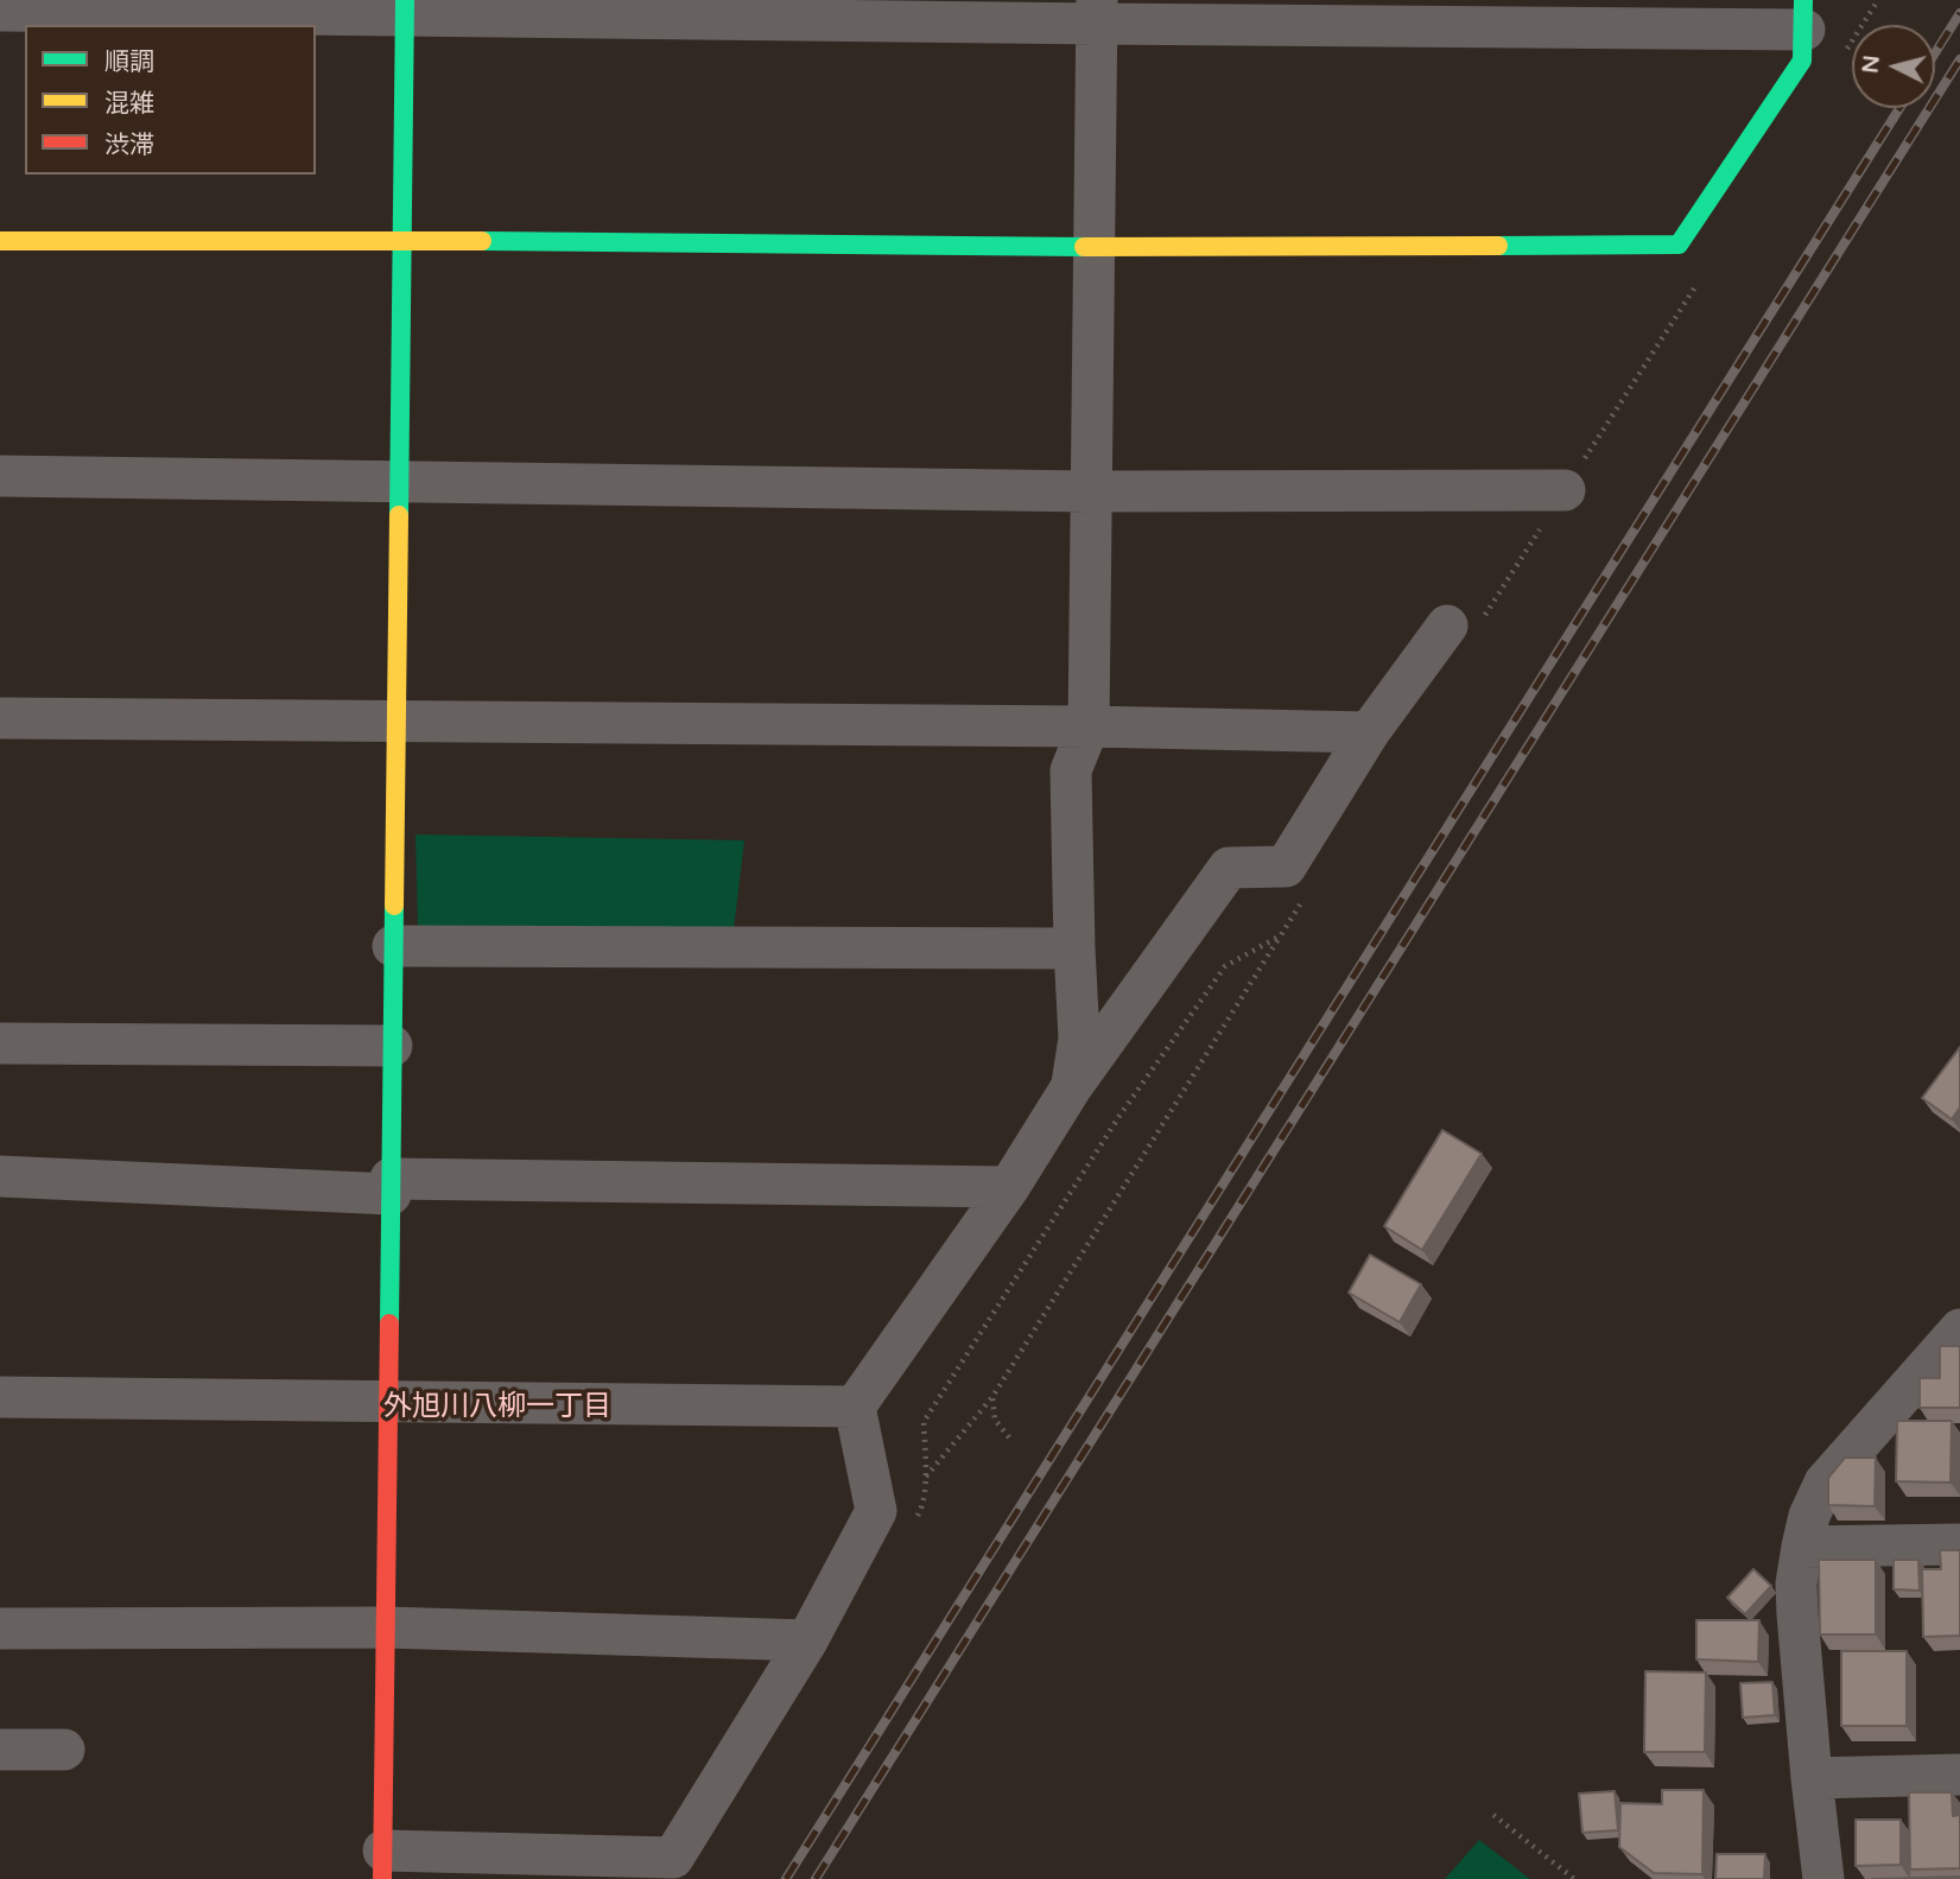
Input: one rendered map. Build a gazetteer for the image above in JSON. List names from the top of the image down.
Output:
{
  "districts": ["外旭川八柳一丁目"],
  "legend": ["順調", "混雑", "渋滞"],
  "north": "left"
}
